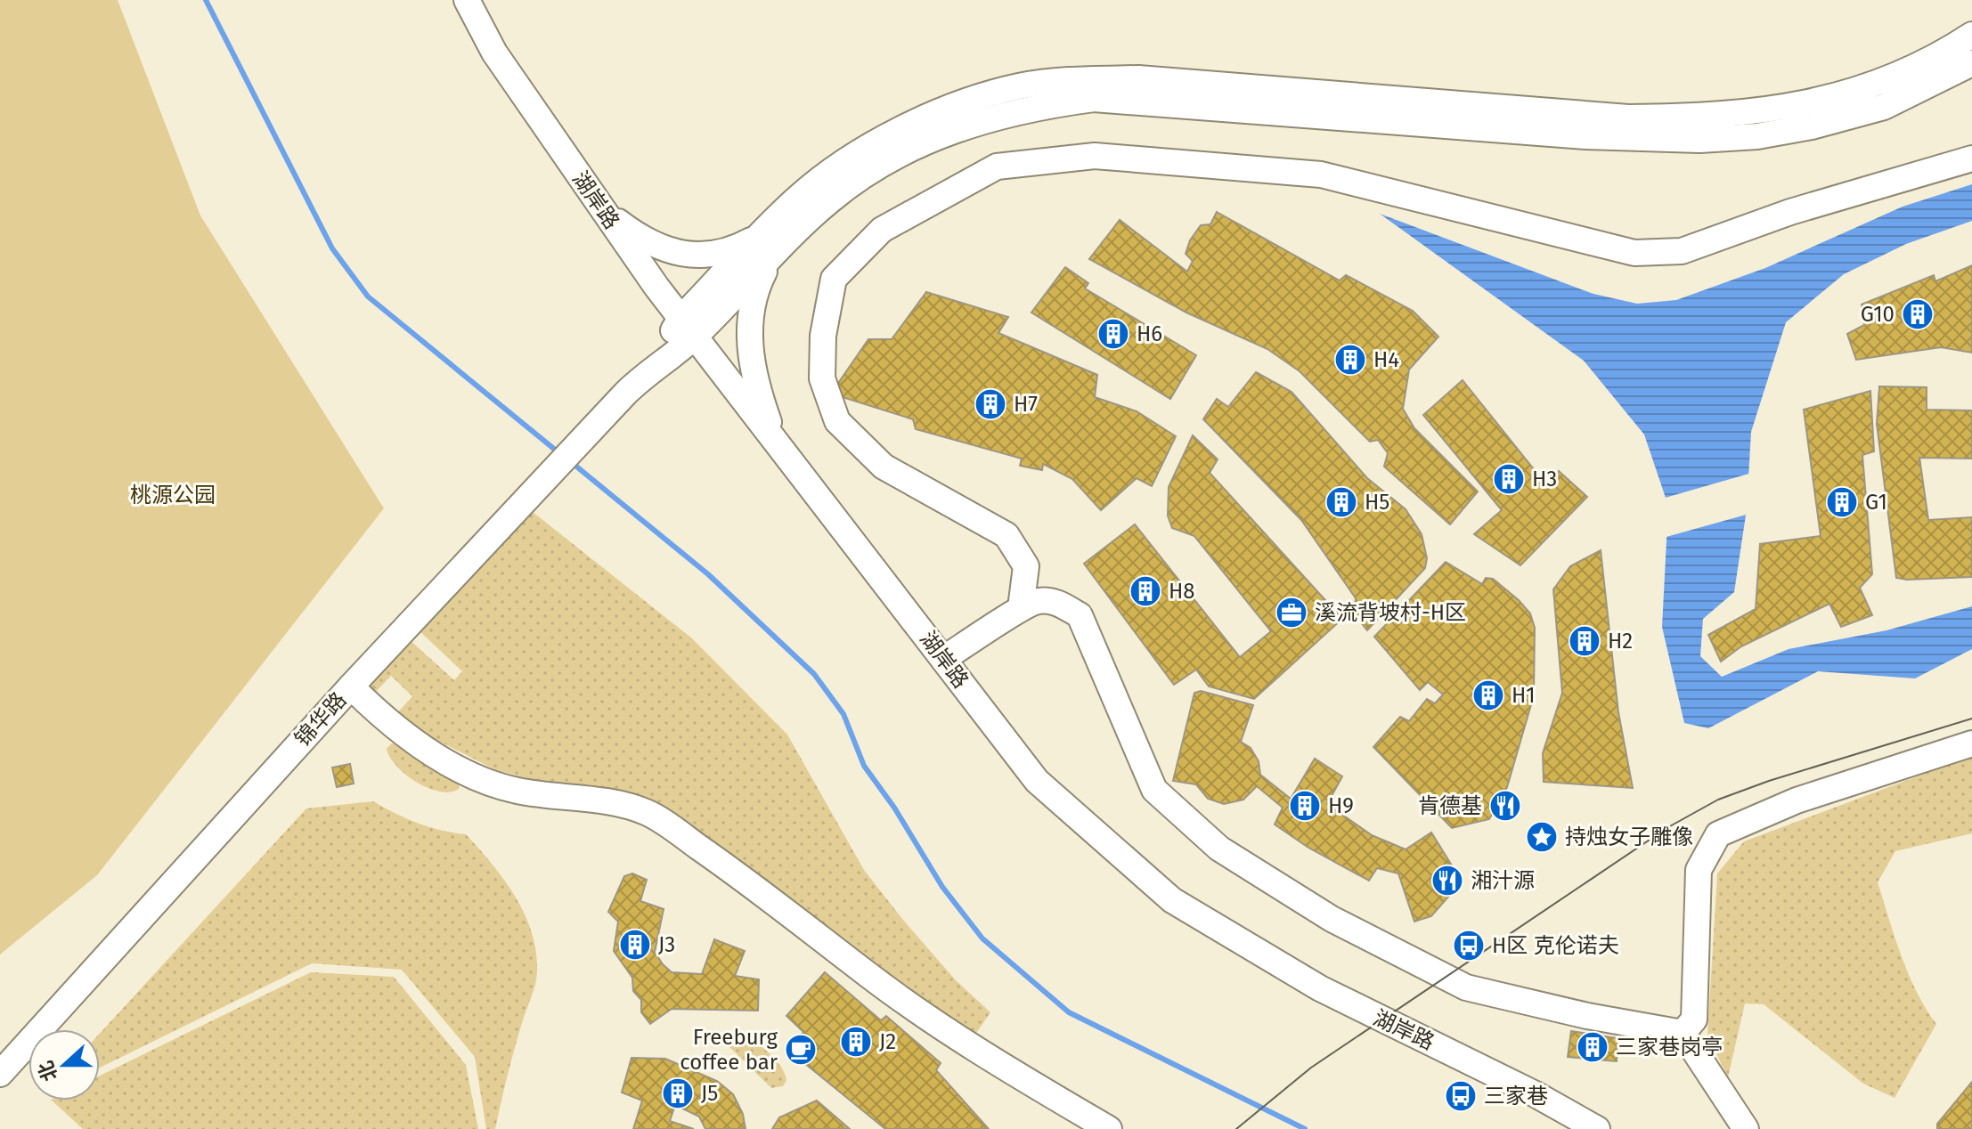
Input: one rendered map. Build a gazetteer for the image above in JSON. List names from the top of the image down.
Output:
{
  "streets": {
    "street": ["湖岸路", "锦华路"]
  },
  "crossings": [
    ["湖岸路", "锦华路"]
  ],
  "parks": ["桃源公园"],
  "places": {
    "building": [
      "G10",
      "H6",
      "H4",
      "H7",
      "H3",
      "H5",
      "G1",
      "H8",
      "H2",
      "H1",
      "H9",
      "J3",
      "J2",
      "三家巷岗亭",
      "J5"
    ],
    "office": ["溪流背坡村-H区"],
    "restaurant": ["肯德基", "湘汁源"],
    "place": ["持烛女子雕像"],
    "bus stop": ["H区 克伦诺夫", "三家巷"],
    "cafe": ["Freeburg coffee bar"]
  },
  "north": "left"
}
